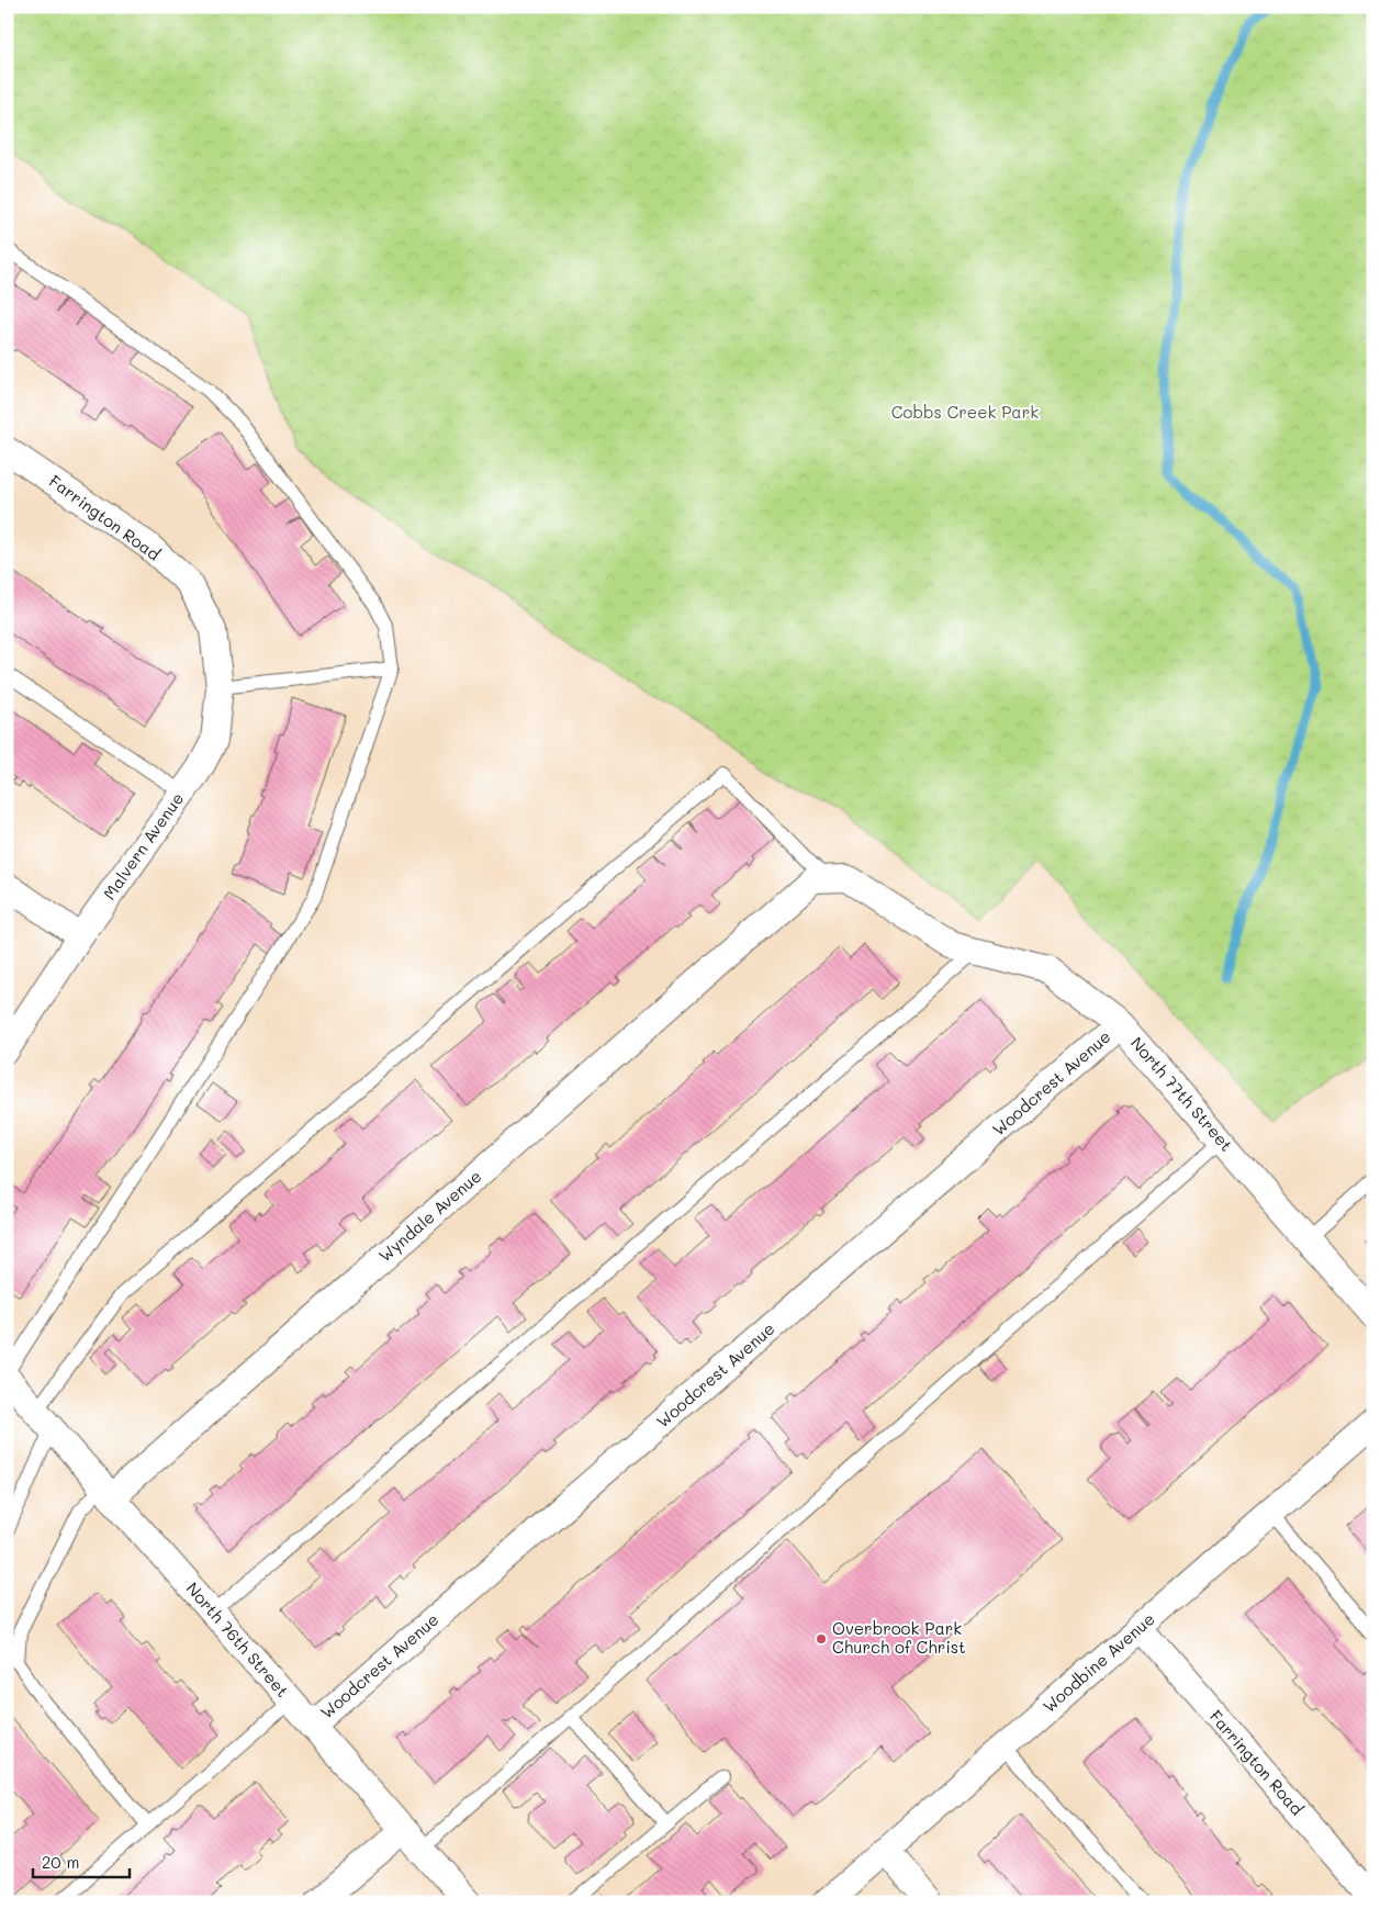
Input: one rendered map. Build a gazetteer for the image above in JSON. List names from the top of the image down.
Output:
{
  "streets": {
    "street": [
      "Farrington Road",
      "Malvern Avenue",
      "Woodcrest Avenue",
      "North 77th Street",
      "Wyndale Avenue",
      "North 76th Street",
      "Woodbine Avenue"
    ]
  },
  "crossings": [
    ["Farrington Road", "Malvern Avenue"],
    ["Farrington Road", "Woodbine Avenue"],
    ["Woodcrest Avenue", "North 77th Street"],
    ["Woodcrest Avenue", "North 76th Street"],
    ["North 77th Street", "Wyndale Avenue"],
    ["Wyndale Avenue", "North 76th Street"]
  ],
  "parks": ["Cobbs Creek Park"],
  "places": ["Overbrook Park Church of Christ"],
  "scale_bar": "20 m"
}
